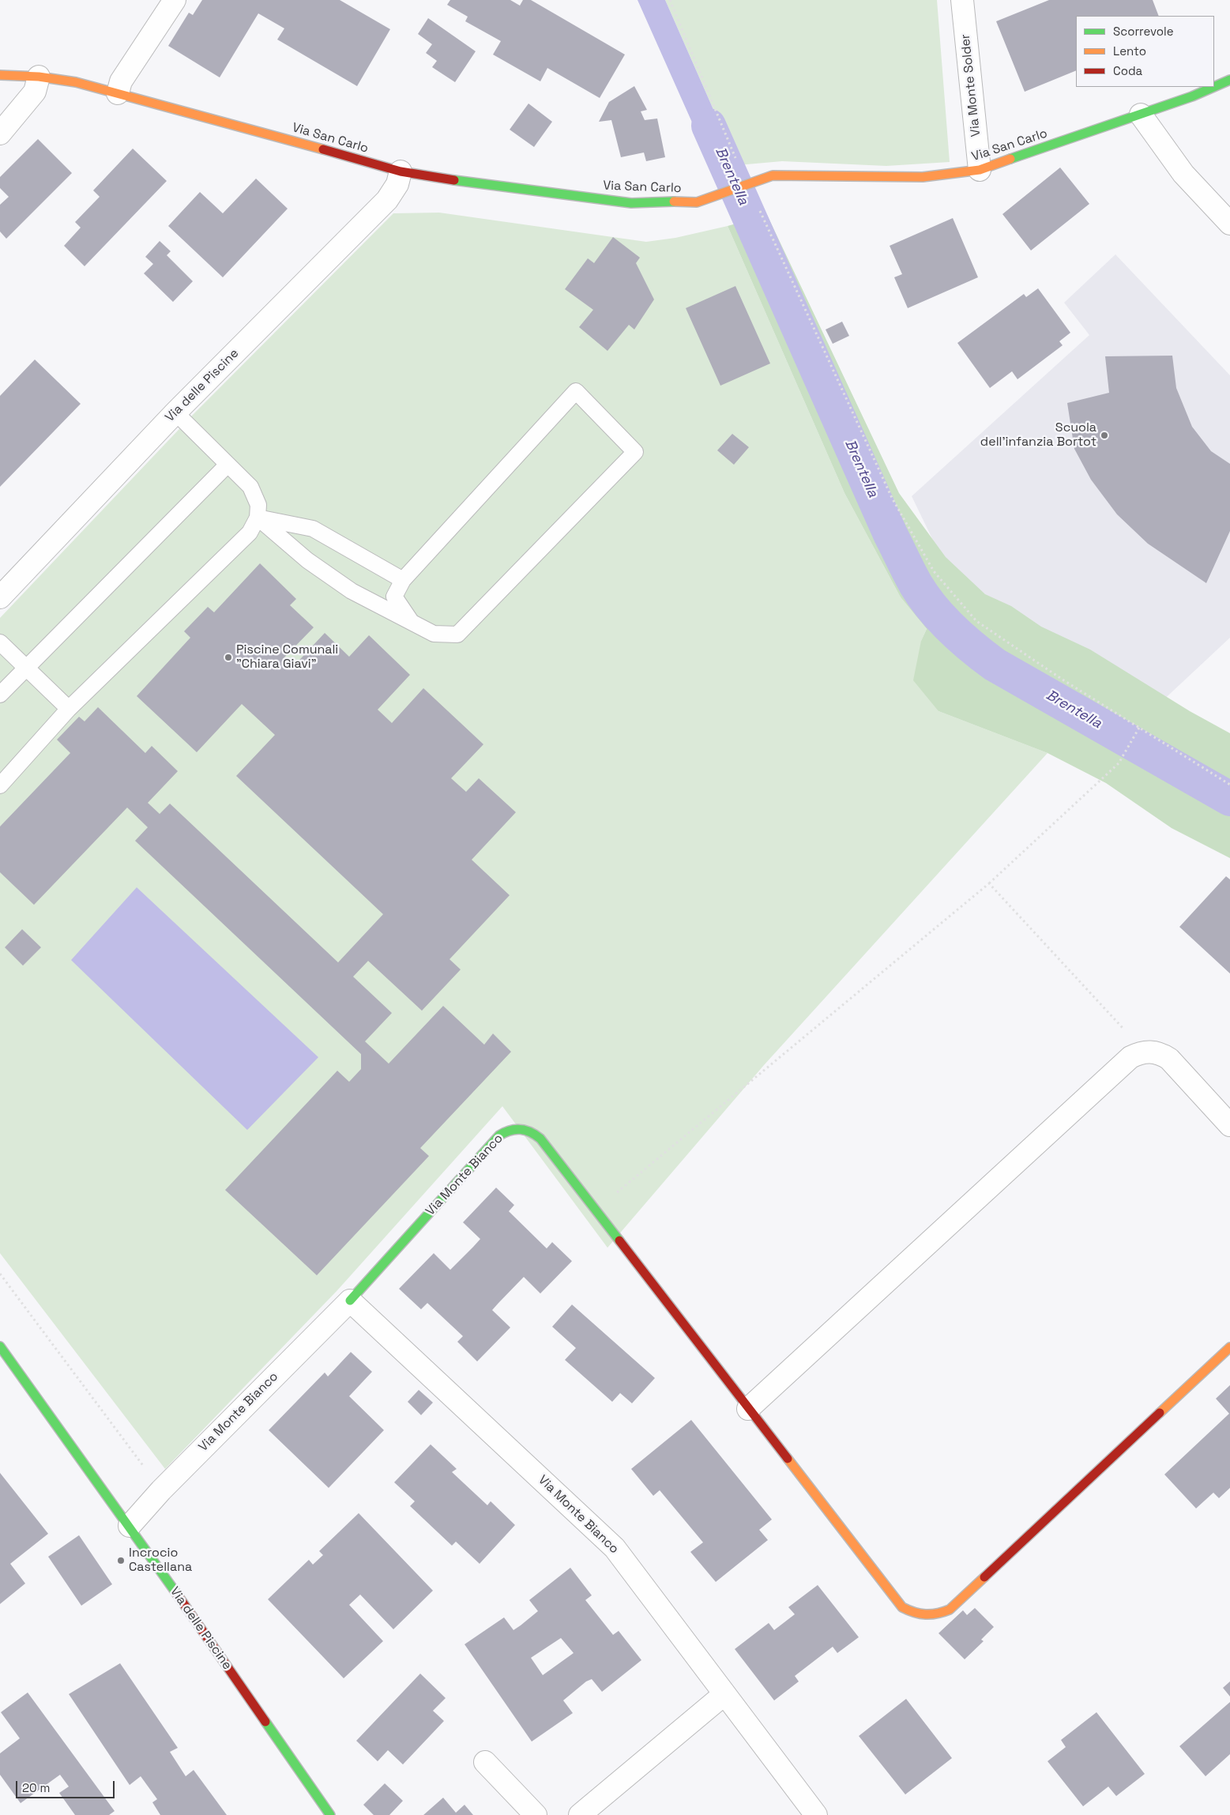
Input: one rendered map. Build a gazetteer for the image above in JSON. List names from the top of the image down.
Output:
{
  "streets": {
    "street": [
      "Via Monte Solder",
      "Via San Carlo",
      "Via delle Piscine",
      "Via Monte Bianco"
    ]
  },
  "crossings": [
    ["Via Monte Solder", "Via San Carlo"],
    ["Via San Carlo", "Via delle Piscine"],
    ["Via delle Piscine", "Via Monte Bianco"]
  ],
  "water": ["Brentella"],
  "places": ["Scuola dell'infanzia Bortot", "Piscine Comunali \"Chiara Giavi\"", "Incrocio Castellana"],
  "legend": ["Scorrevole", "Lento", "Coda"],
  "scale_bar": "20 m"
}
